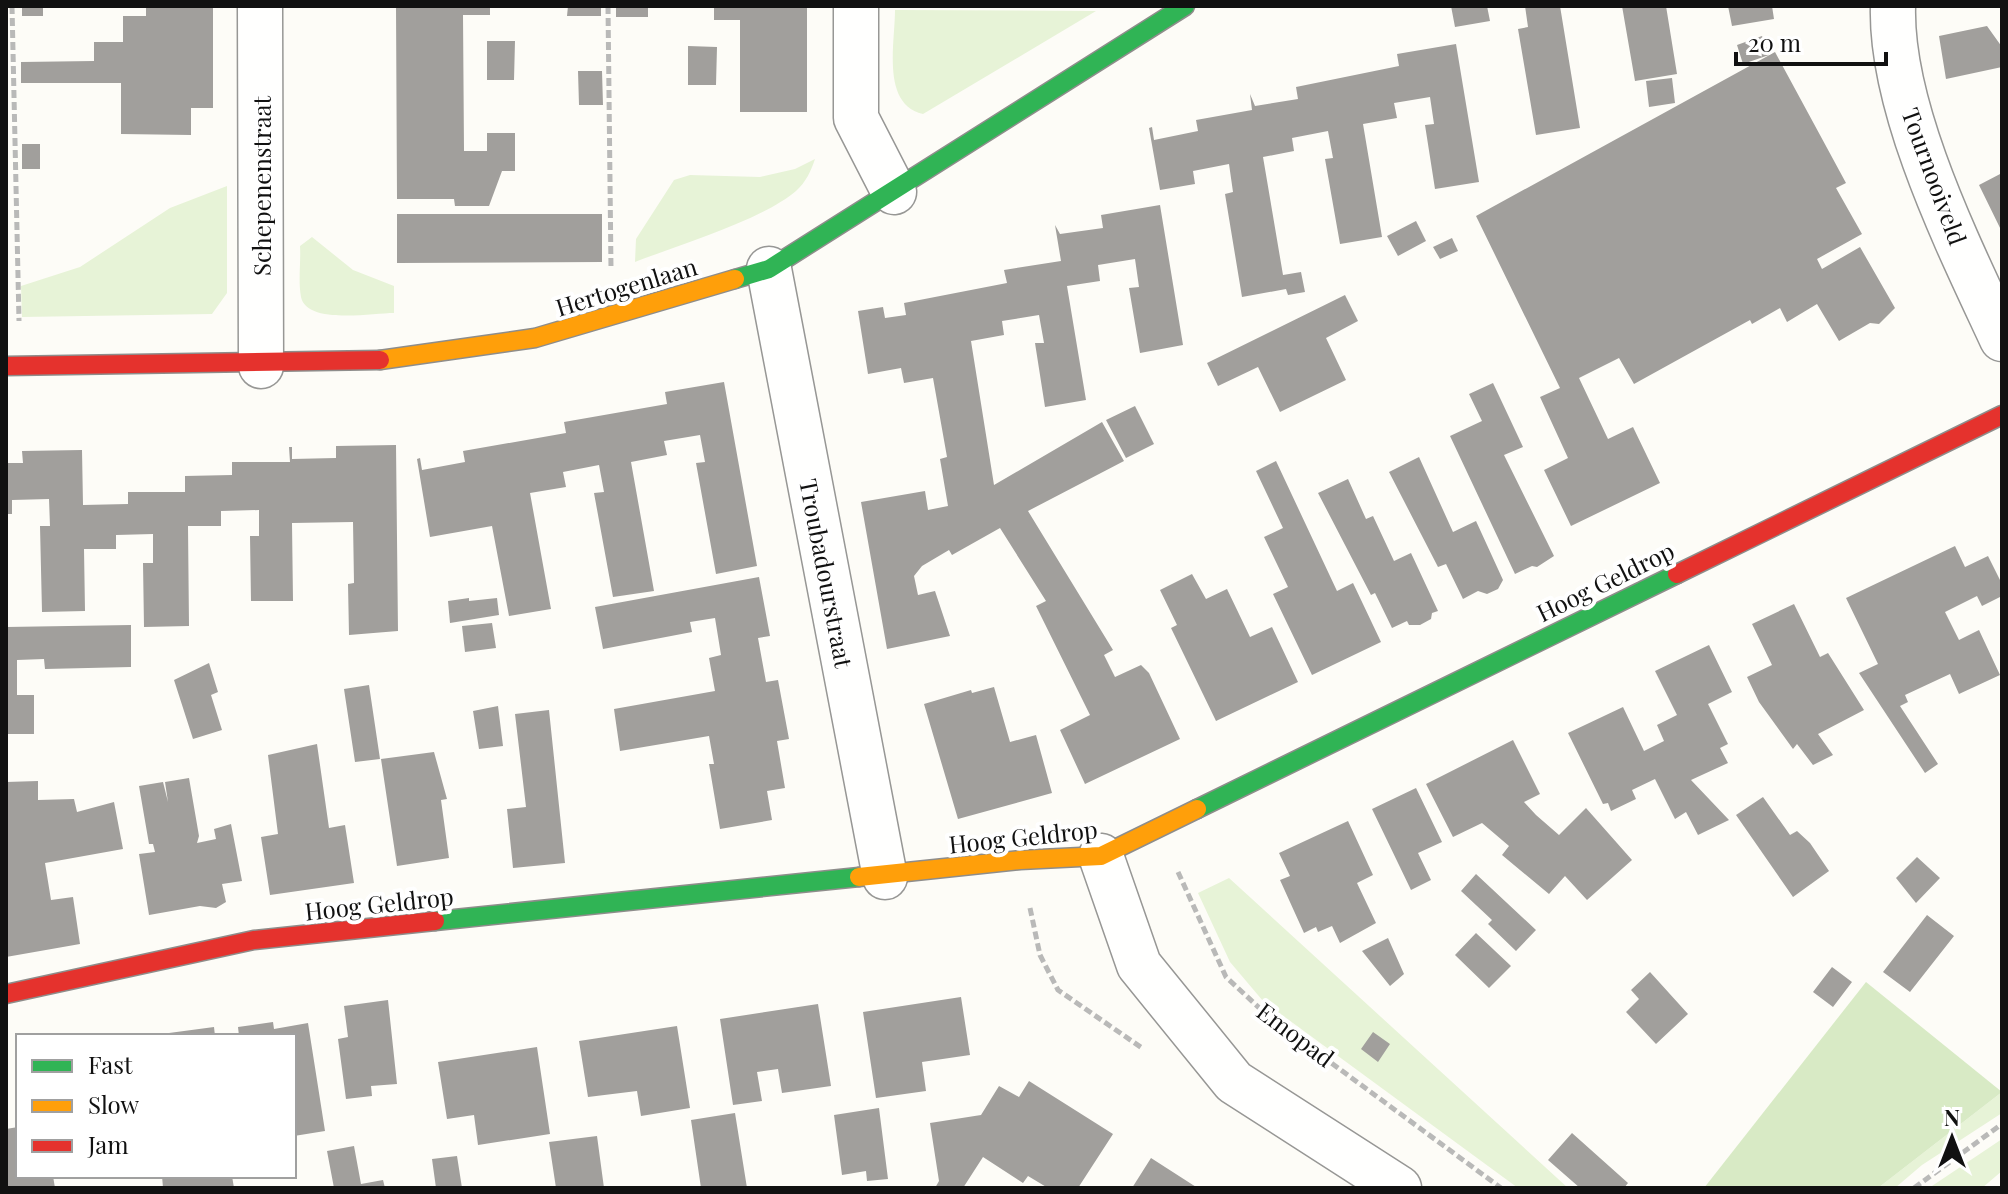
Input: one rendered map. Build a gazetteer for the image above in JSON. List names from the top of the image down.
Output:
{
  "streets": {
    "street": [
      "Tournooiveld",
      "Schepenenstraat",
      "Hertogenlaan",
      "Troubadourstraat",
      "Hoog Geldrop"
    ],
    "path": ["Emopad"]
  },
  "crossings": [
    ["Schepenenstraat", "Hertogenlaan"],
    ["Hertogenlaan", "Troubadourstraat"],
    ["Troubadourstraat", "Hoog Geldrop"],
    ["Hoog Geldrop", "Emopad"]
  ],
  "legend": ["Fast", "Slow", "Jam"],
  "scale_bar": "20 m",
  "north": "top"
}
